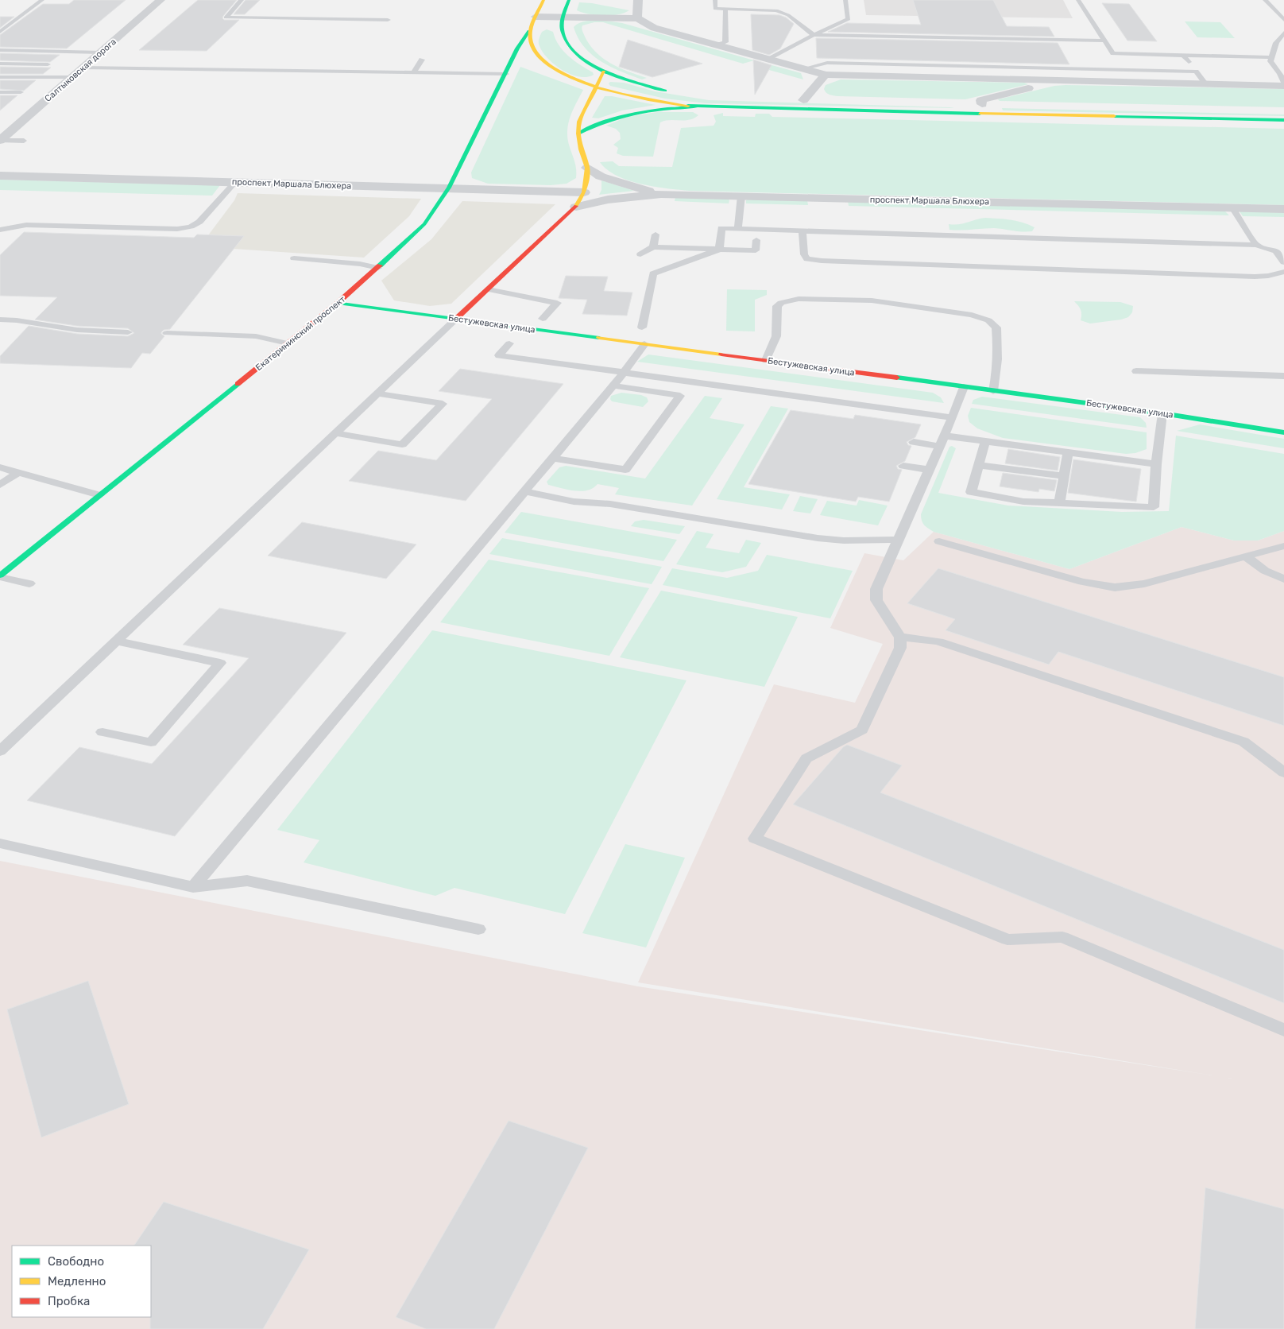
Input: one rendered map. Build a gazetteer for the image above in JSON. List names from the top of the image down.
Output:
{
  "streets": {
    "street": [
      "Салтыковская дорога",
      "проспект Маршала Блюхера",
      "Бестужевская улица",
      "Екатерининский проспект"
    ]
  },
  "crossings": [
    ["проспект Маршала Блюхера", "Екатерининский проспект"],
    ["Бестужевская улица", "Екатерининский проспект"]
  ],
  "legend": ["Свободно", "Медленно", "Пробка"]
}
